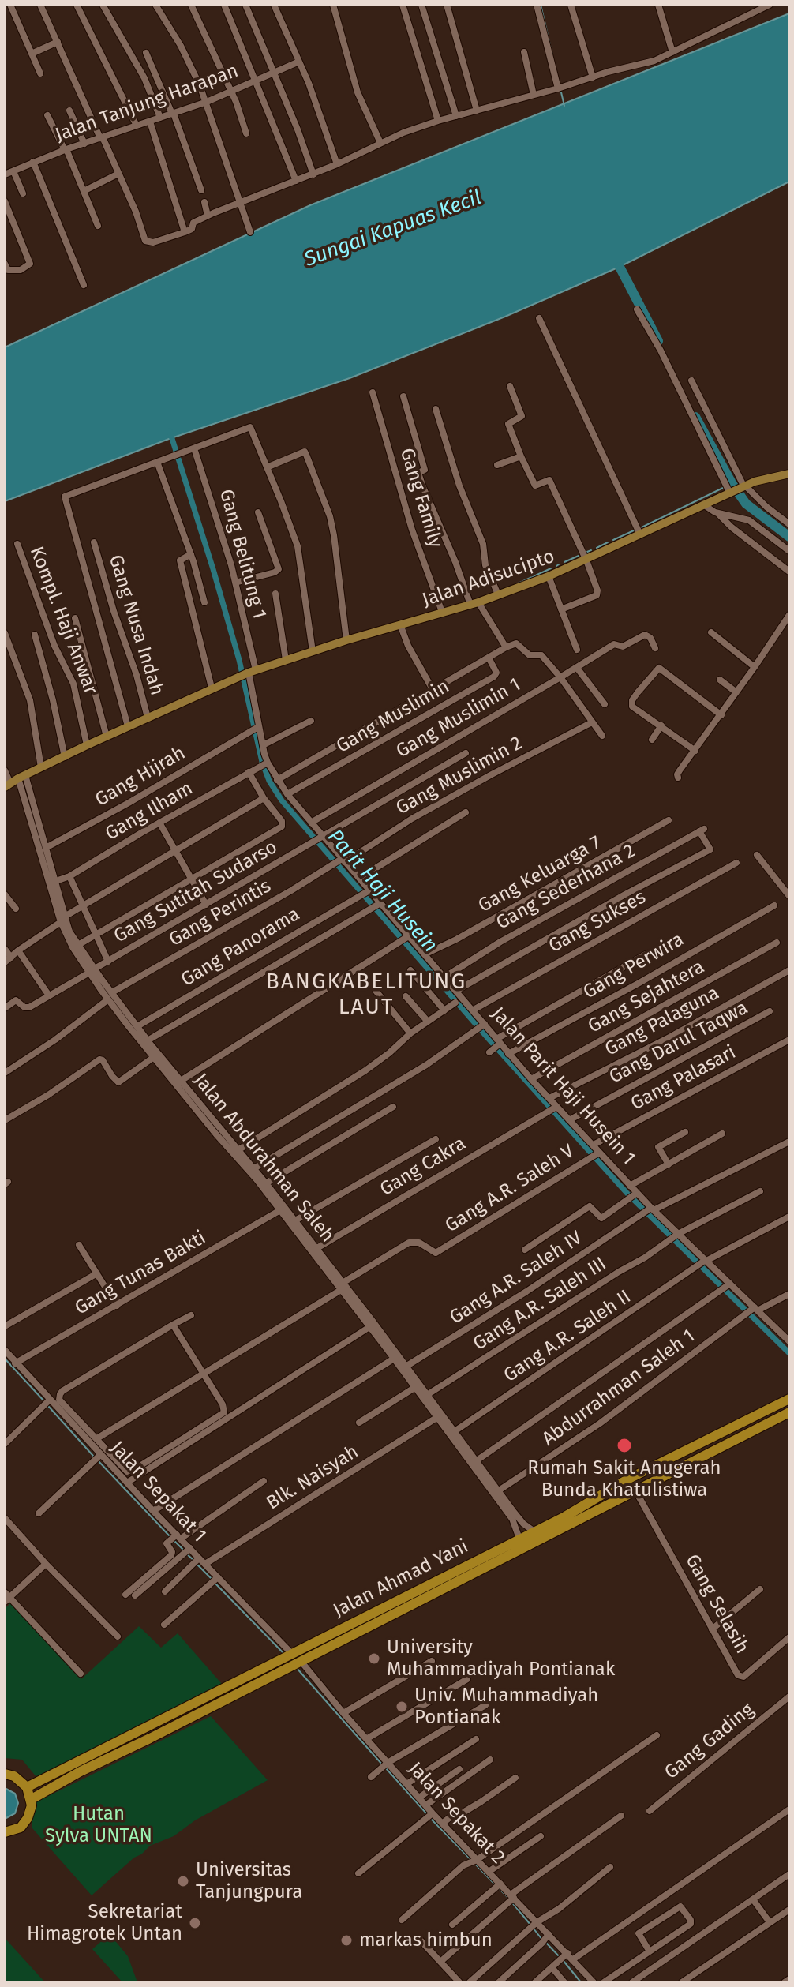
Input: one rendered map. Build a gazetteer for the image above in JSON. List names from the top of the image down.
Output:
{
  "streets": {
    "highway": ["Jalan Ahmad Yani"],
    "main road": ["Jalan Adisucipto"],
    "street": [
      "Jalan Tanjung Harapan",
      "Gang Family",
      "Gang Belitung 1",
      "Kompl. Haji Anwar",
      "Gang Nusa Indah",
      "Gang Muslimin",
      "Gang Muslimin 1",
      "Gang Muslimin 2",
      "Gang Hijrah",
      "Gang Ilham",
      "Gang Keluarga 7",
      "Gang Sederhana 2",
      "Gang Sutitah Sudarso",
      "Gang Perintis",
      "Gang Sukses",
      "Gang Panorama",
      "Gang Perwira",
      "Gang Sejahtera",
      "Gang Palaguna",
      "Gang Darul Taqwa",
      "Gang Palasari",
      "Jalan Parit Haji Husein 1",
      "Jalan Abdurahman Saleh",
      "Gang Cakra",
      "Gang A.R. Saleh V",
      "Gang Tunas Bakti",
      "Gang A.R. Saleh IV",
      "Gang A.R. Saleh III",
      "Gang A.R. Saleh II",
      "Abdurrahman Saleh 1",
      "Blk. Naisyah",
      "Jalan Sepakat 1",
      "Gang Selasih",
      "Gang Gading",
      "Jalan Sepakat 2"
    ]
  },
  "crossings": [
    ["Gang Family", "Jalan Adisucipto"],
    ["Gang Belitung 1", "Jalan Adisucipto"],
    ["Gang Belitung 1", "Jalan Parit Haji Husein 1"],
    ["Jalan Adisucipto", "Jalan Parit Haji Husein 1"],
    ["Gang Muslimin", "Jalan Parit Haji Husein 1"],
    ["Gang Muslimin 1", "Jalan Parit Haji Husein 1"],
    ["Gang Muslimin 2", "Gang Perintis"],
    ["Gang Muslimin 2", "Jalan Parit Haji Husein 1"],
    ["Gang Hijrah", "Jalan Parit Haji Husein 1"],
    ["Gang Hijrah", "Jalan Abdurahman Saleh"],
    ["Gang Ilham", "Jalan Parit Haji Husein 1"],
    ["Gang Ilham", "Jalan Abdurahman Saleh"],
    ["Gang Keluarga 7", "Jalan Parit Haji Husein 1"],
    ["Gang Sederhana 2", "Jalan Parit Haji Husein 1"],
    ["Gang Sutitah Sudarso", "Jalan Parit Haji Husein 1"],
    ["Gang Sutitah Sudarso", "Jalan Abdurahman Saleh"],
    ["Gang Perintis", "Jalan Parit Haji Husein 1"],
    ["Gang Perintis", "Jalan Abdurahman Saleh"],
    ["Gang Sukses", "Jalan Parit Haji Husein 1"],
    ["Gang Panorama", "Jalan Parit Haji Husein 1"],
    ["Gang Panorama", "Jalan Abdurahman Saleh"],
    ["Gang Perwira", "Jalan Parit Haji Husein 1"],
    ["Gang Sejahtera", "Jalan Parit Haji Husein 1"],
    ["Gang Palaguna", "Jalan Parit Haji Husein 1"],
    ["Gang Darul Taqwa", "Jalan Parit Haji Husein 1"],
    ["Gang Palasari", "Jalan Parit Haji Husein 1"],
    ["Jalan Parit Haji Husein 1", "Gang Cakra"],
    ["Jalan Parit Haji Husein 1", "Gang A.R. Saleh V"],
    ["Jalan Parit Haji Husein 1", "Gang A.R. Saleh IV"],
    ["Jalan Parit Haji Husein 1", "Gang A.R. Saleh III"],
    ["Jalan Parit Haji Husein 1", "Gang A.R. Saleh II"],
    ["Jalan Parit Haji Husein 1", "Abdurrahman Saleh 1"],
    ["Jalan Abdurahman Saleh", "Gang Cakra"],
    ["Jalan Abdurahman Saleh", "Gang A.R. Saleh V"],
    ["Jalan Abdurahman Saleh", "Gang Tunas Bakti"],
    ["Jalan Abdurahman Saleh", "Gang A.R. Saleh IV"],
    ["Jalan Abdurahman Saleh", "Gang A.R. Saleh III"],
    ["Jalan Abdurahman Saleh", "Gang A.R. Saleh II"],
    ["Jalan Abdurahman Saleh", "Abdurrahman Saleh 1"],
    ["Jalan Abdurahman Saleh", "Blk. Naisyah"],
    ["Jalan Abdurahman Saleh", "Jalan Ahmad Yani"],
    ["Gang Tunas Bakti", "Jalan Sepakat 1"],
    ["Blk. Naisyah", "Jalan Sepakat 1"],
    ["Jalan Sepakat 1", "Jalan Ahmad Yani"],
    ["Jalan Ahmad Yani", "Gang Selasih"],
    ["Jalan Ahmad Yani", "Jalan Sepakat 2"]
  ],
  "districts": ["BANGKABELITUNG LAUT"],
  "water": ["Sungai Kapuas Kecil", "Parit Haji Husein"],
  "parks": ["Hutan Sylva UNTAN"],
  "places": [
    "Rumah Sakit Anugerah Bunda Khatulistiwa",
    "University Muhammadiyah Pontianak",
    "Univ. Muhammadiyah Pontianak",
    "Universitas Tanjungpura",
    "Sekretariat Himagrotek Untan",
    "markas himbun"
  ]
}
